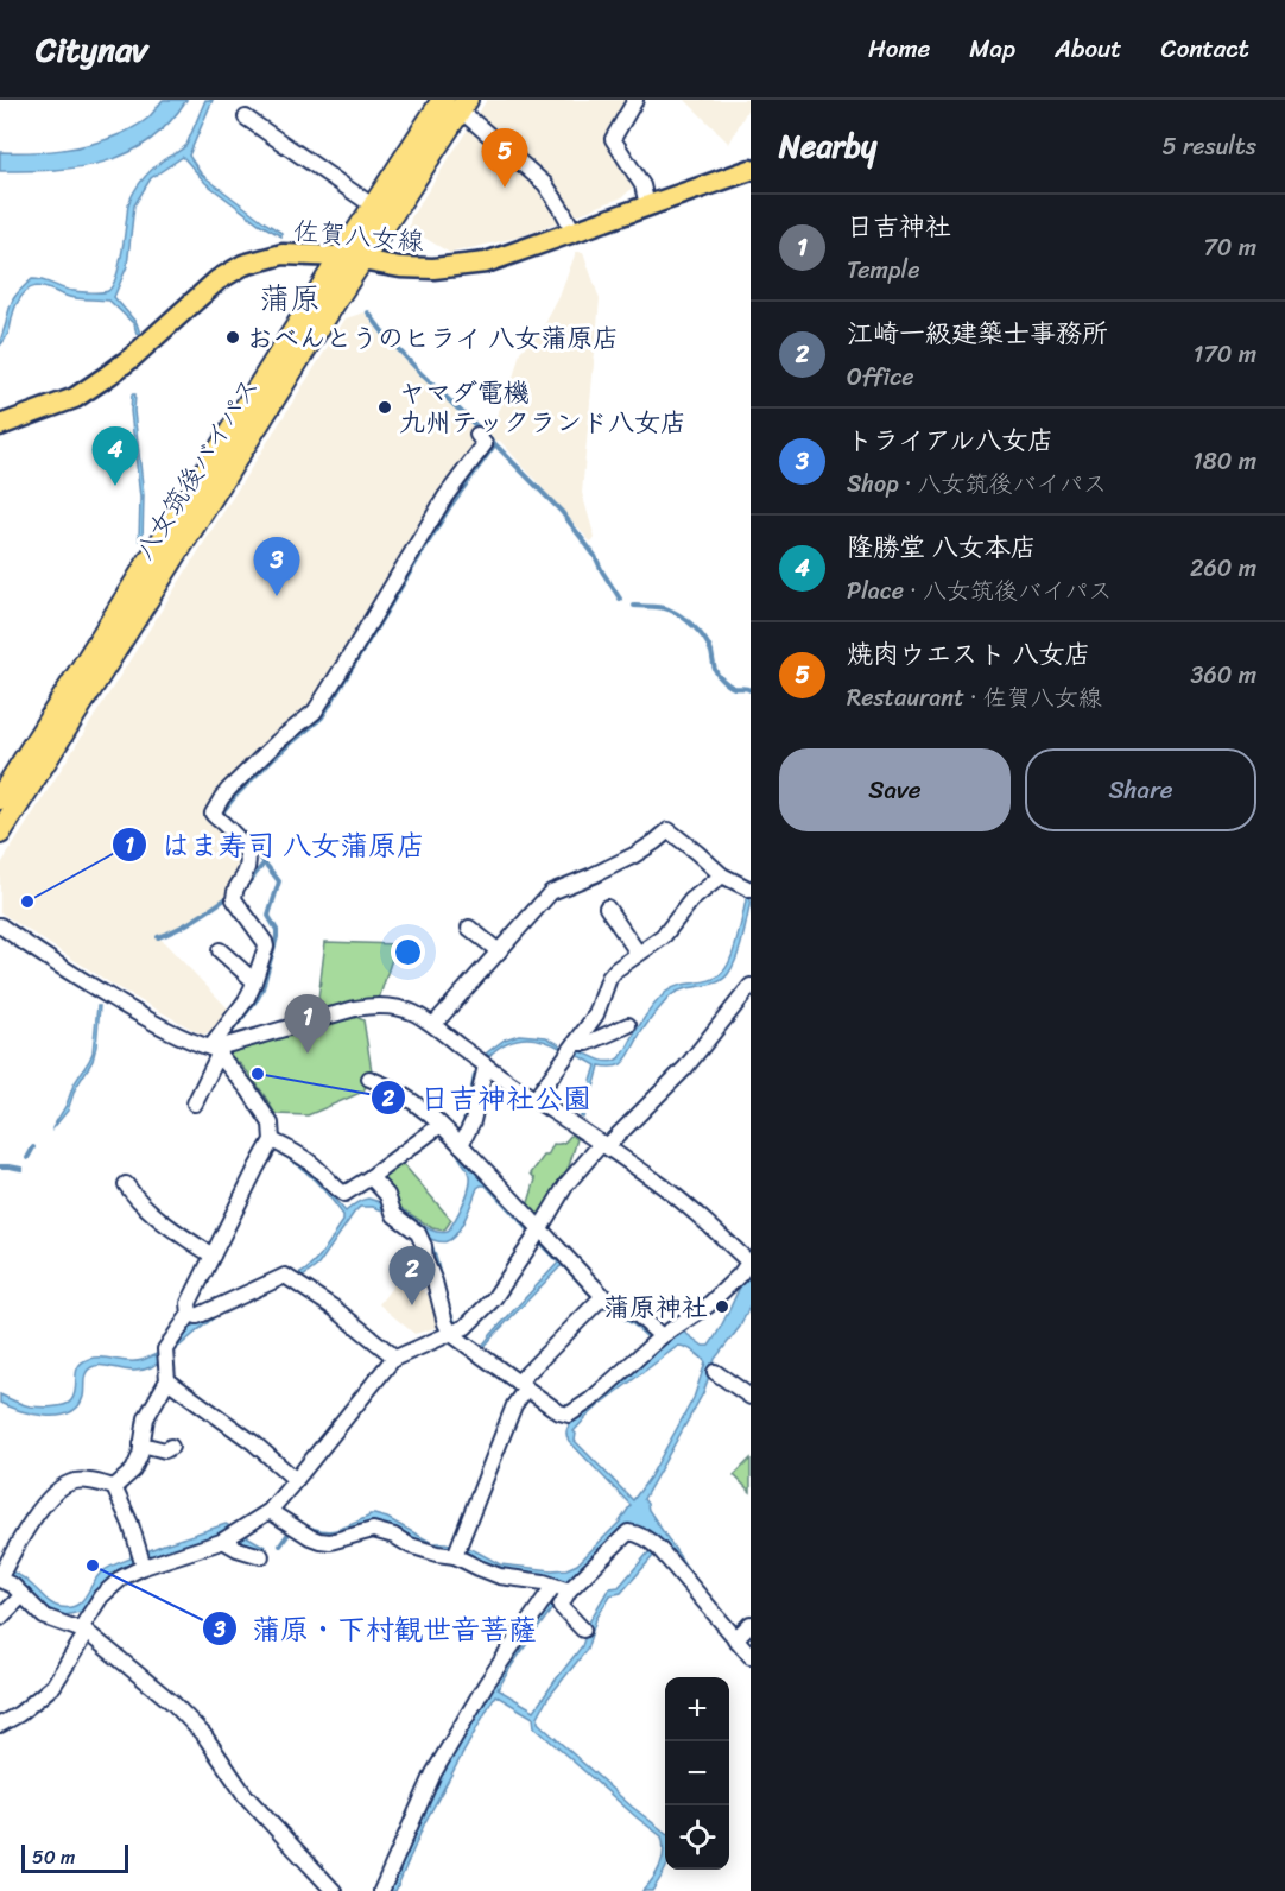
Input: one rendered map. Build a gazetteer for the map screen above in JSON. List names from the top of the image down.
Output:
{
  "streets": {
    "highway": ["八女筑後バイパス"],
    "main road": ["佐賀八女線"]
  },
  "crossings": [
    ["佐賀八女線", "八女筑後バイパス"]
  ],
  "districts": ["蒲原"],
  "places": [
    "おべんとうのヒライ 八女蒲原店",
    "ヤマダ電機 九州テックランド八女店",
    "はま寿司 八女蒲原店",
    "日吉神社公園",
    "蒲原神社",
    "蒲原・下村観世音菩薩"
  ],
  "scale_bar": "50 m",
  "page": {
    "header": "Citynav",
    "nav": [
      "Home",
      "Map",
      "About",
      "Contact"
    ],
    "heading": ["Nearby", "5 results"],
    "pins": [
      "5",
      "4",
      "3",
      "1",
      "2"
    ],
    "list": [
      {
        "mark": "1",
        "name": "日吉神社",
        "note": "Temple",
        "value": "70 m"
      },
      {
        "mark": "2",
        "name": "江崎一級建築士事務所",
        "note": "Office",
        "value": "170 m"
      },
      {
        "mark": "3",
        "name": "トライアル八女店",
        "note": "Shop · 八女筑後バイパス",
        "value": "180 m"
      },
      {
        "mark": "4",
        "name": "隆勝堂 八女本店",
        "note": "Place · 八女筑後バイパス",
        "value": "260 m"
      },
      {
        "mark": "5",
        "name": "焼肉ウエスト 八女店",
        "note": "Restaurant · 佐賀八女線",
        "value": "360 m"
      }
    ],
    "buttons": ["Save", "Share"],
    "map_buttons": ["+", "−"],
    "scale": "50 m"
  }
}
